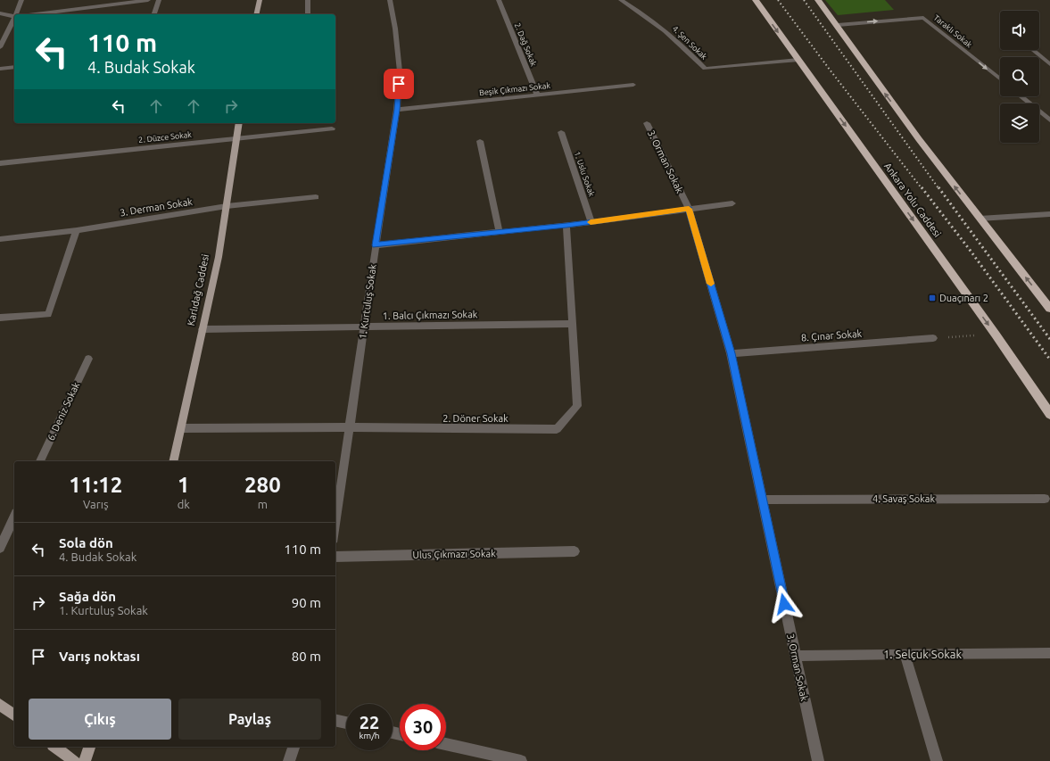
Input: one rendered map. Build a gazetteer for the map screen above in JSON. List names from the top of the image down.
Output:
{
  "streets": {
    "highway": ["Ankara Yolu Caddesi"],
    "main road": ["Karlıdağ Caddesi"],
    "street": [
      "Taraklı Sokak",
      "4. Şen Sokak",
      "2. Dağ Sokak",
      "Beşik Çıkmazı Sokak",
      "2. Düzce Sokak",
      "3. Orman Sokak",
      "1. Uslu Sokak",
      "3. Derman Sokak",
      "1. Kurtuluş Sokak",
      "1. Balcı Çıkmazı Sokak",
      "8. Çınar Sokak",
      "6. Deniz Sokak",
      "2. Döner Sokak",
      "4. Savaş Sokak",
      "Ulus Çıkmazı Sokak",
      "1. Selçuk Sokak"
    ]
  },
  "crossings": [
    ["4. Şen Sokak", "Ankara Yolu Caddesi"],
    ["2. Dağ Sokak", "Beşik Çıkmazı Sokak"],
    ["Beşik Çıkmazı Sokak", "1. Kurtuluş Sokak"],
    ["2. Düzce Sokak", "Karlıdağ Caddesi"],
    ["3. Orman Sokak", "8. Çınar Sokak"],
    ["3. Orman Sokak", "4. Savaş Sokak"],
    ["3. Orman Sokak", "1. Selçuk Sokak"],
    ["3. Derman Sokak", "Karlıdağ Caddesi"],
    ["Karlıdağ Caddesi", "1. Balcı Çıkmazı Sokak"],
    ["Karlıdağ Caddesi", "2. Döner Sokak"],
    ["1. Kurtuluş Sokak", "1. Balcı Çıkmazı Sokak"],
    ["1. Kurtuluş Sokak", "2. Döner Sokak"],
    ["1. Balcı Çıkmazı Sokak", "2. Döner Sokak"]
  ],
  "one_way": ["Taraklı Sokak"],
  "places": {
    "transit": ["Duaçınarı 2"]
  },
  "page": {
    "turn": ["110 m", "4. Budak Sokak"],
    "eta": [
      "11:12",
      "Varış",
      "1",
      "dk",
      "280",
      "m"
    ],
    "list": [
      {
        "name": "Sola dön",
        "note": "4. Budak Sokak",
        "value": "110 m"
      },
      {
        "name": "Sağa dön",
        "note": "1. Kurtuluş Sokak",
        "value": "90 m"
      },
      {
        "name": "Varış noktası",
        "value": "80 m"
      }
    ],
    "buttons": ["Çıkış", "Paylaş"],
    "speed": "22 km/h",
    "limit": "30"
  }
}
